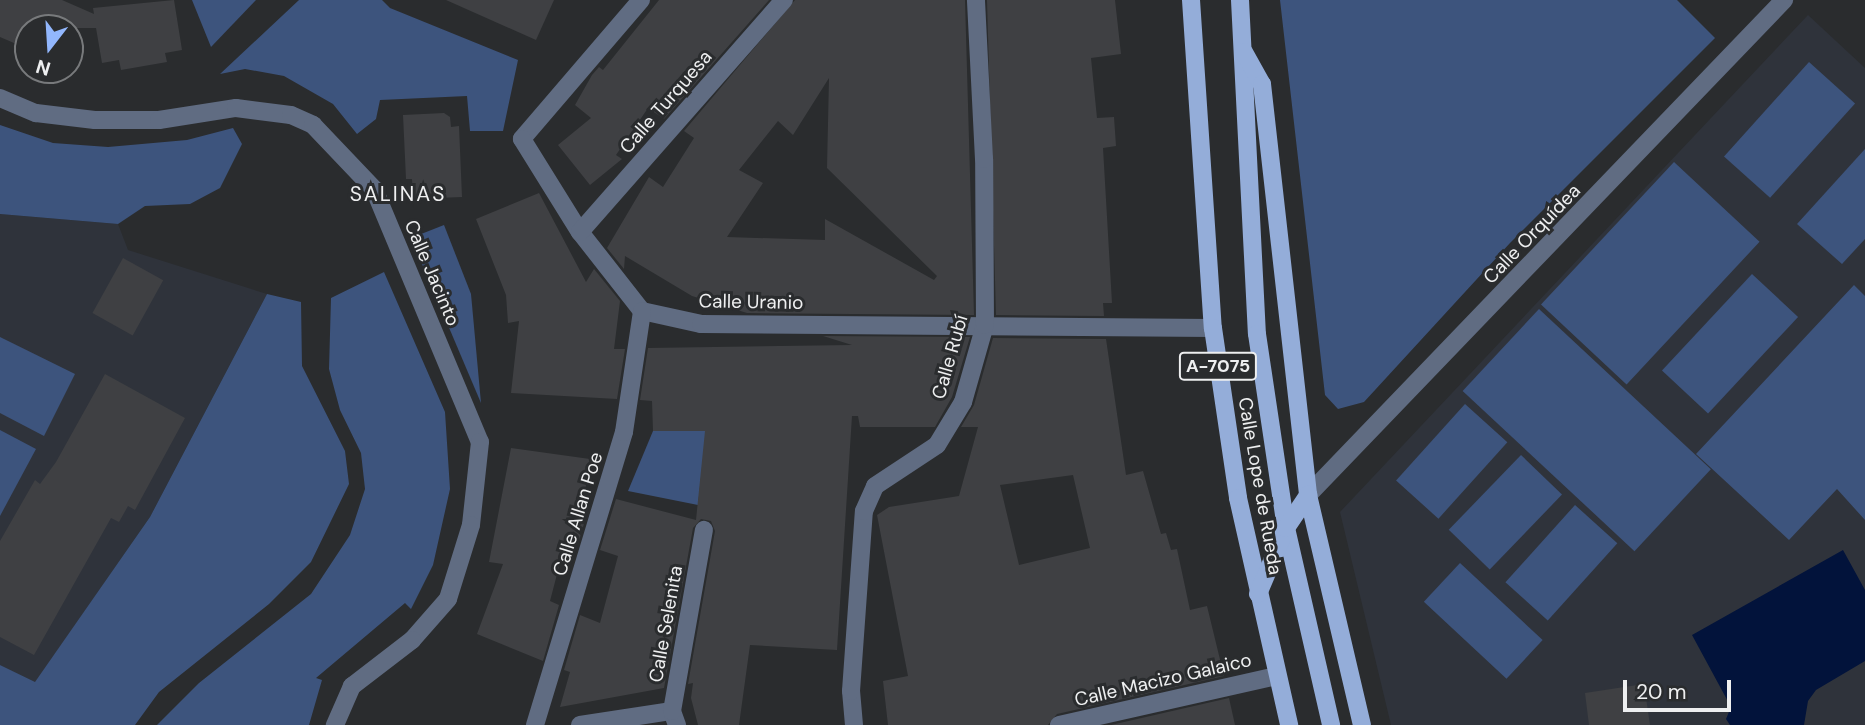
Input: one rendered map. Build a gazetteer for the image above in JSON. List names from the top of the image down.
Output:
{
  "streets": {
    "main road": ["A-7075", "Calle Lope de Rueda"],
    "street": [
      "Calle Turquesa",
      "Calle Orquídea",
      "Calle Jacinto",
      "Calle Uranio",
      "Calle Rubí",
      "Calle Allan Poe",
      "Calle Selenita",
      "Calle Macizo Galaico"
    ]
  },
  "crossings": [
    ["Calle Orquídea", "Calle Lope de Rueda"],
    ["Calle Uranio", "Calle Rubí"],
    ["Calle Uranio", "Calle Lope de Rueda"],
    ["Calle Uranio", "Calle Allan Poe"],
    ["Calle Lope de Rueda", "Calle Macizo Galaico"]
  ],
  "districts": ["SALINAS"],
  "scale_bar": "20 m",
  "north": "bottom"
}
